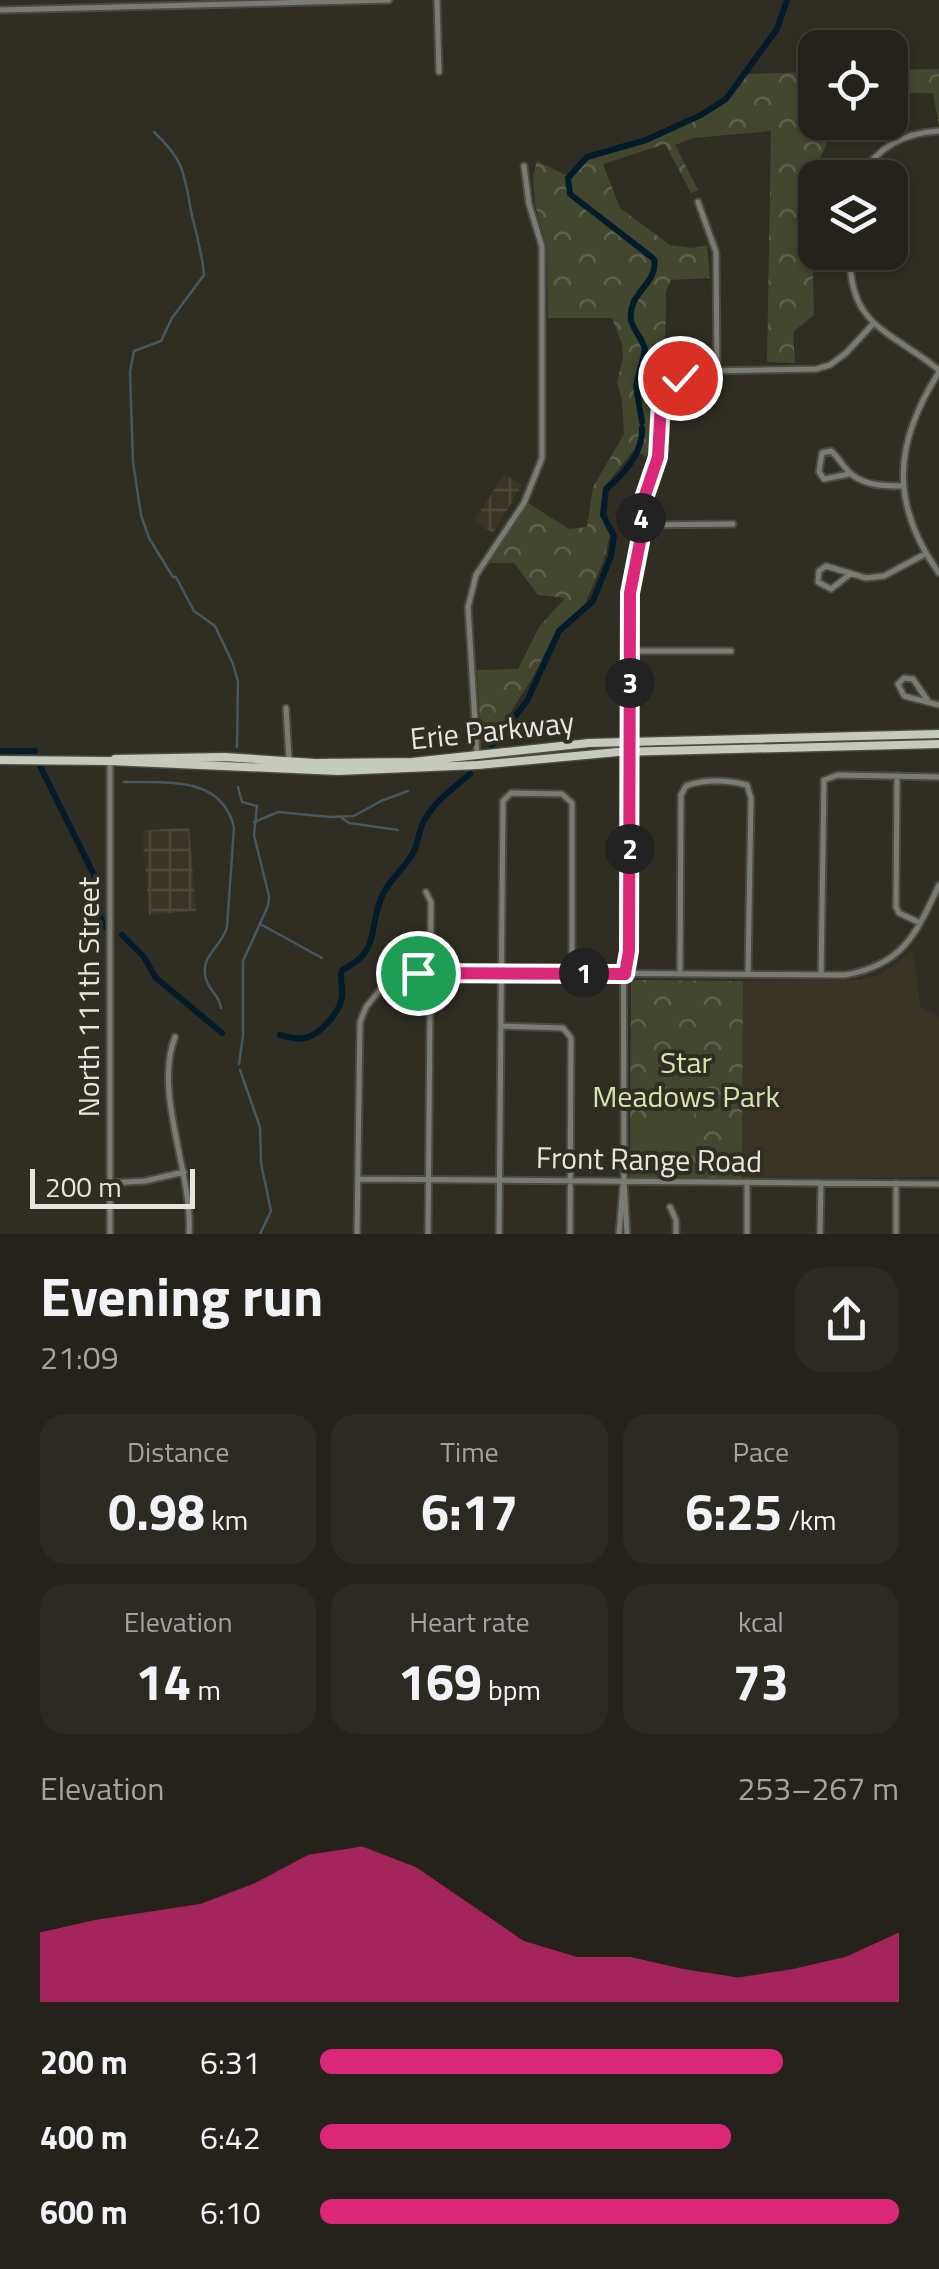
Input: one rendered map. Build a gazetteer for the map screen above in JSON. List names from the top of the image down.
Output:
{
  "streets": {
    "main road": ["Erie Parkway"],
    "street": ["North 111th Street", "Front Range Road"]
  },
  "crossings": [
    ["Erie Parkway", "North 111th Street"]
  ],
  "parks": ["Star Meadows Park"],
  "scale_bar": "200 m",
  "page": {
    "pins": [
      "4",
      "3",
      "2",
      "1"
    ],
    "scale": "200 m",
    "heading": ["Evening run", "21:09"],
    "stats": [
      ["Distance", "0.98 km"],
      ["Time", "6:17"],
      ["Pace", "6:25 /km"],
      ["Elevation", "14 m"],
      ["Heart rate", "169 bpm"],
      ["kcal", "73"]
    ],
    "chart": ["Elevation", "253–267 m"],
    "list": [
      {
        "name": "200 m",
        "note": "6:31"
      },
      {
        "name": "400 m",
        "note": "6:42"
      },
      {
        "name": "600 m",
        "note": "6:10"
      }
    ]
  }
}
